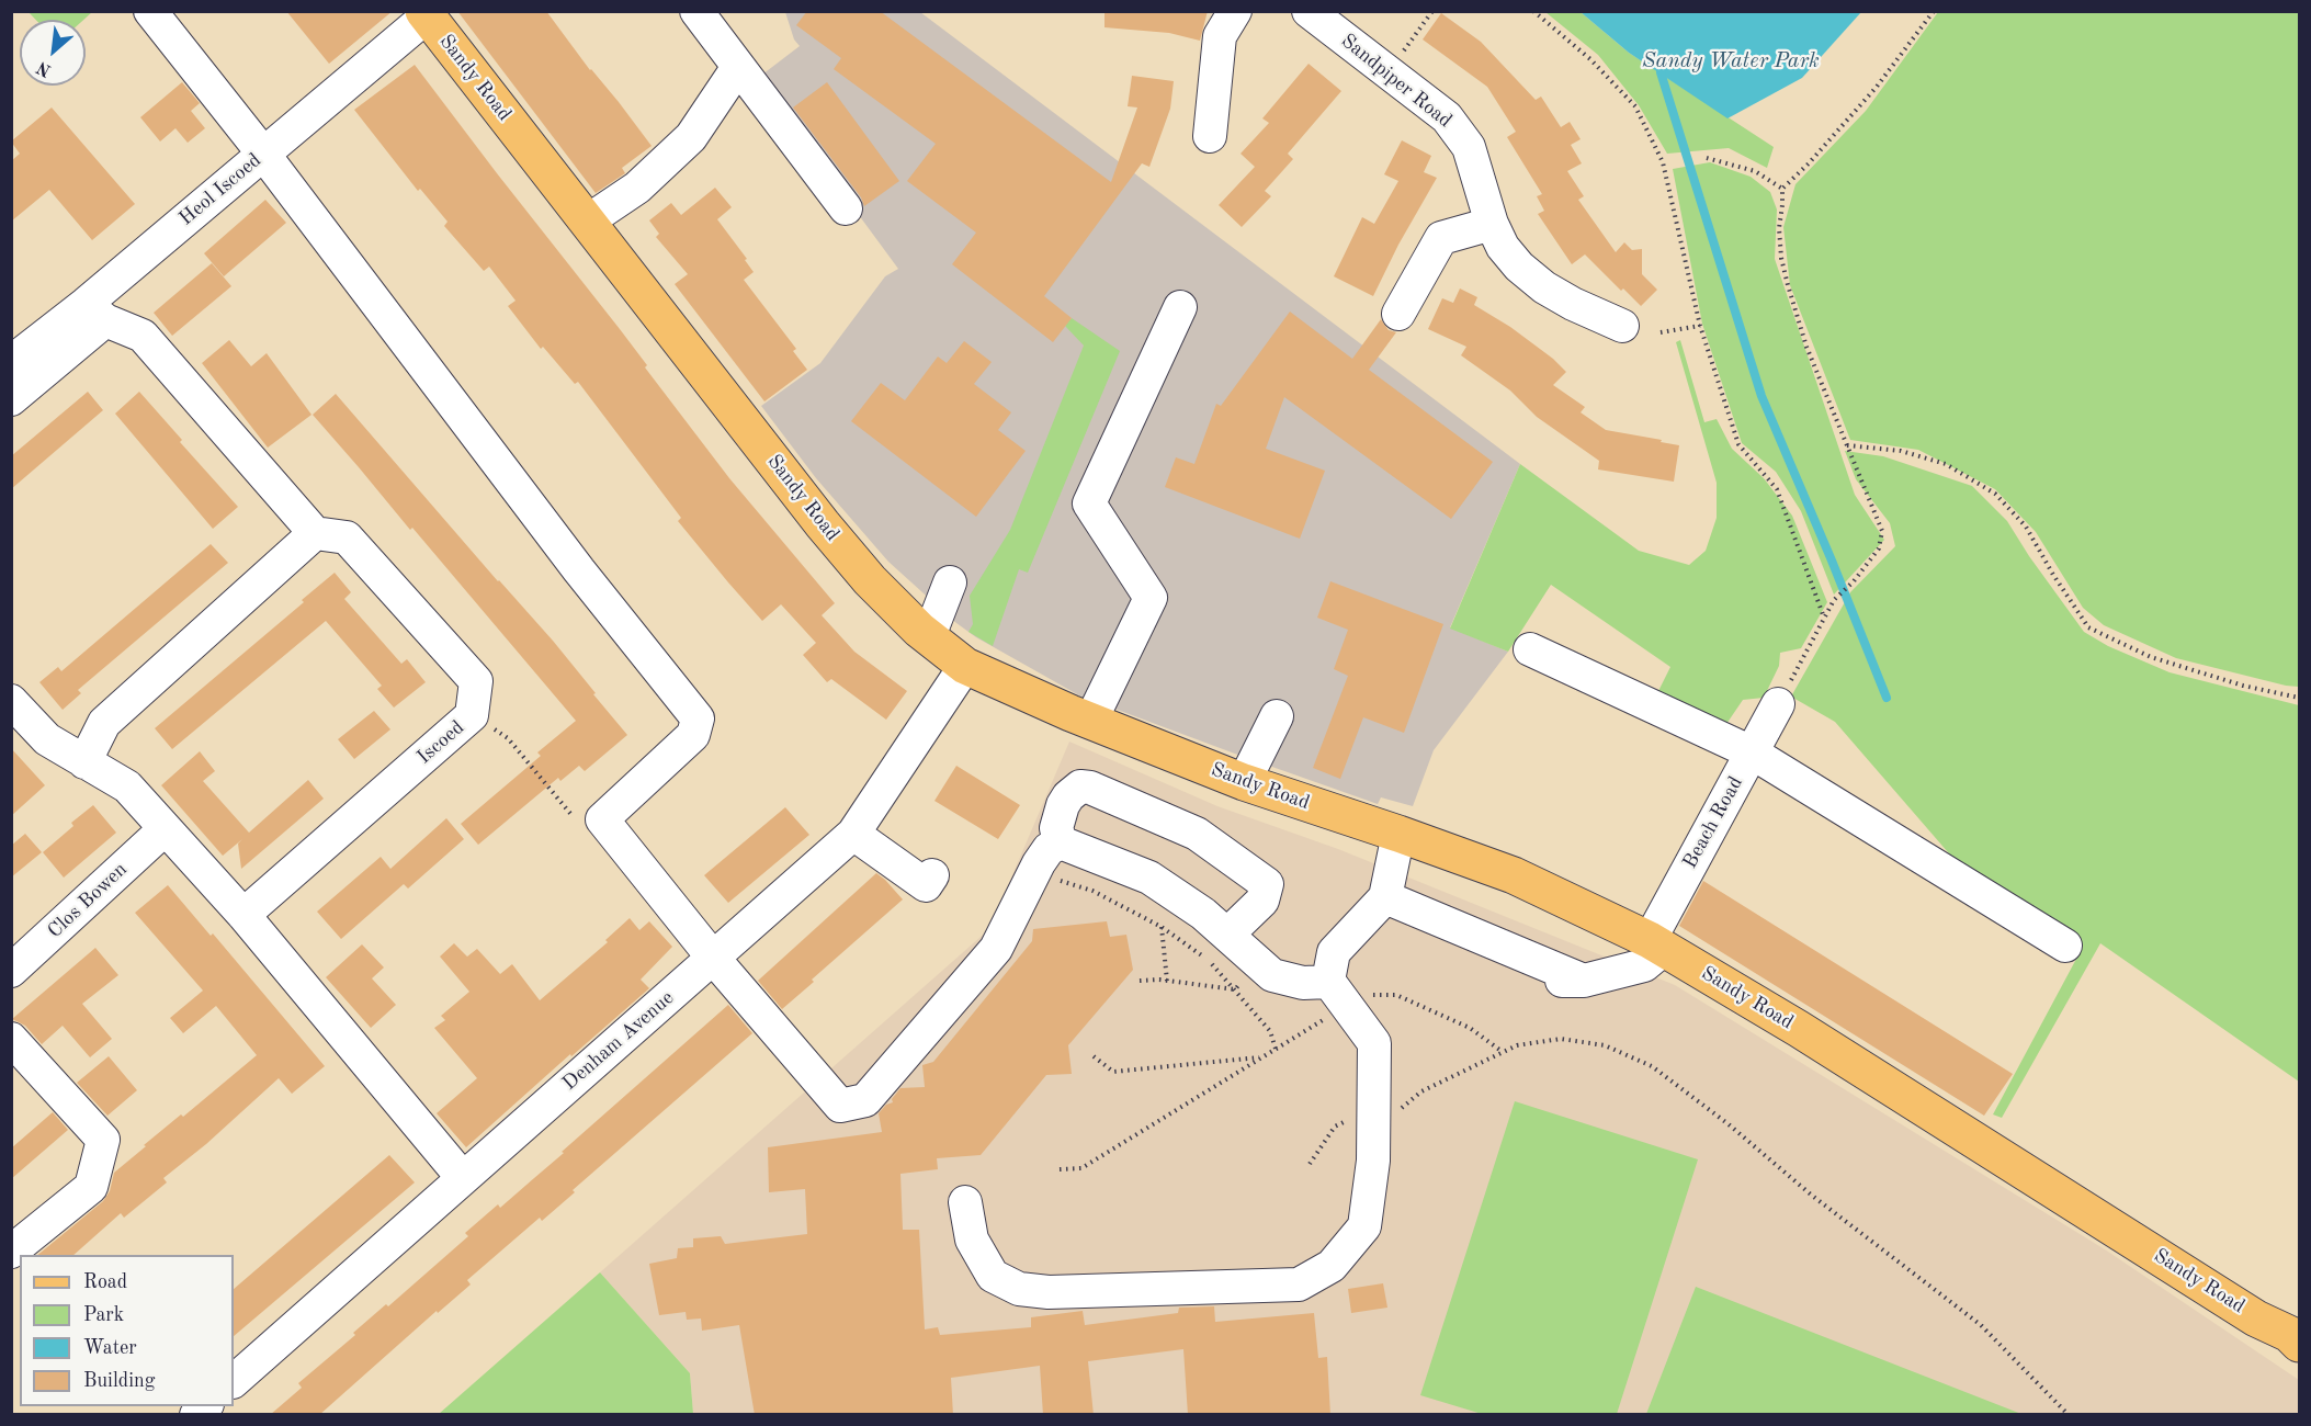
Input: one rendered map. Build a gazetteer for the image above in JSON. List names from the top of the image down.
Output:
{
  "streets": {
    "main road": ["Sandy Road"],
    "street": [
      "Sandpiper Road",
      "Heol Iscoed",
      "Iscoed",
      "Beach Road",
      "Clos Bowen",
      "Denham Avenue"
    ]
  },
  "crossings": [
    ["Sandy Road", "Heol Iscoed"],
    ["Sandy Road", "Beach Road"],
    ["Sandy Road", "Denham Avenue"]
  ],
  "water": ["Sandy Water Park"],
  "legend": [
    "Road",
    "Park",
    "Water",
    "Building"
  ],
  "north": "bottom left"
}
